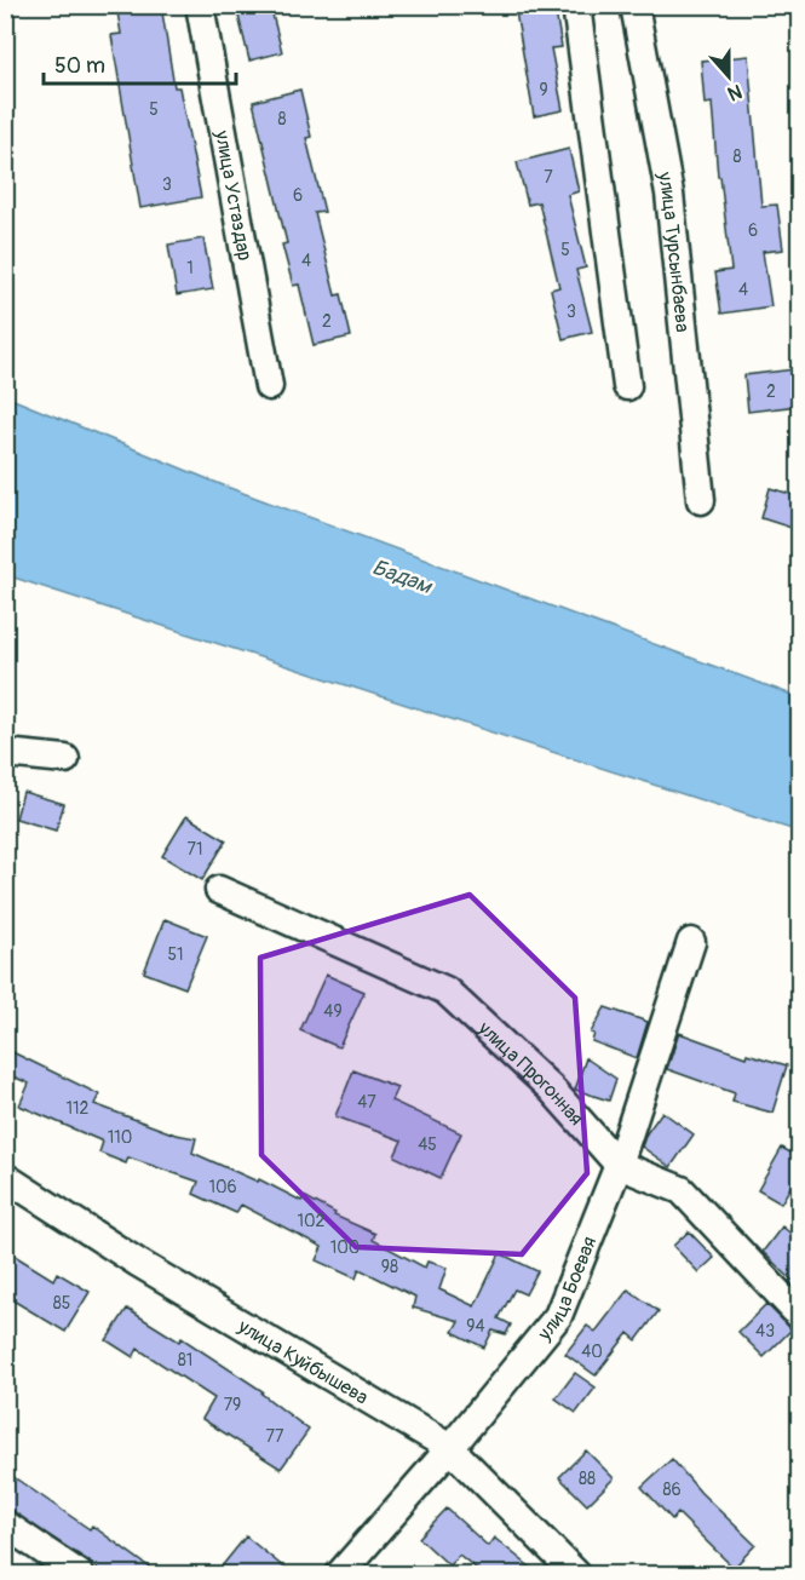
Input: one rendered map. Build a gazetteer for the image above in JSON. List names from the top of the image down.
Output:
{
  "streets": {
    "street": [
      "улица Устаздар",
      "улица Турсынбаева",
      "улица Прогонная",
      "улица Боевая",
      "улица Куйбышева"
    ]
  },
  "crossings": [
    ["улица Прогонная", "улица Боевая"],
    ["улица Боевая", "улица Куйбышева"]
  ],
  "water": ["Бадам"],
  "house_numbers": [
    "9",
    "5",
    "8",
    "8",
    "7",
    "3",
    "6",
    "6",
    "5",
    "4",
    "1",
    "4",
    "3",
    "2",
    "2",
    "71",
    "51",
    "49",
    "47",
    "112",
    "110",
    "45",
    "106",
    "102",
    "100",
    "98",
    "85",
    "94",
    "43",
    "40",
    "81",
    "79",
    "77",
    "88",
    "86"
  ],
  "scale_bar": "50 m",
  "north": "bottom"
}
